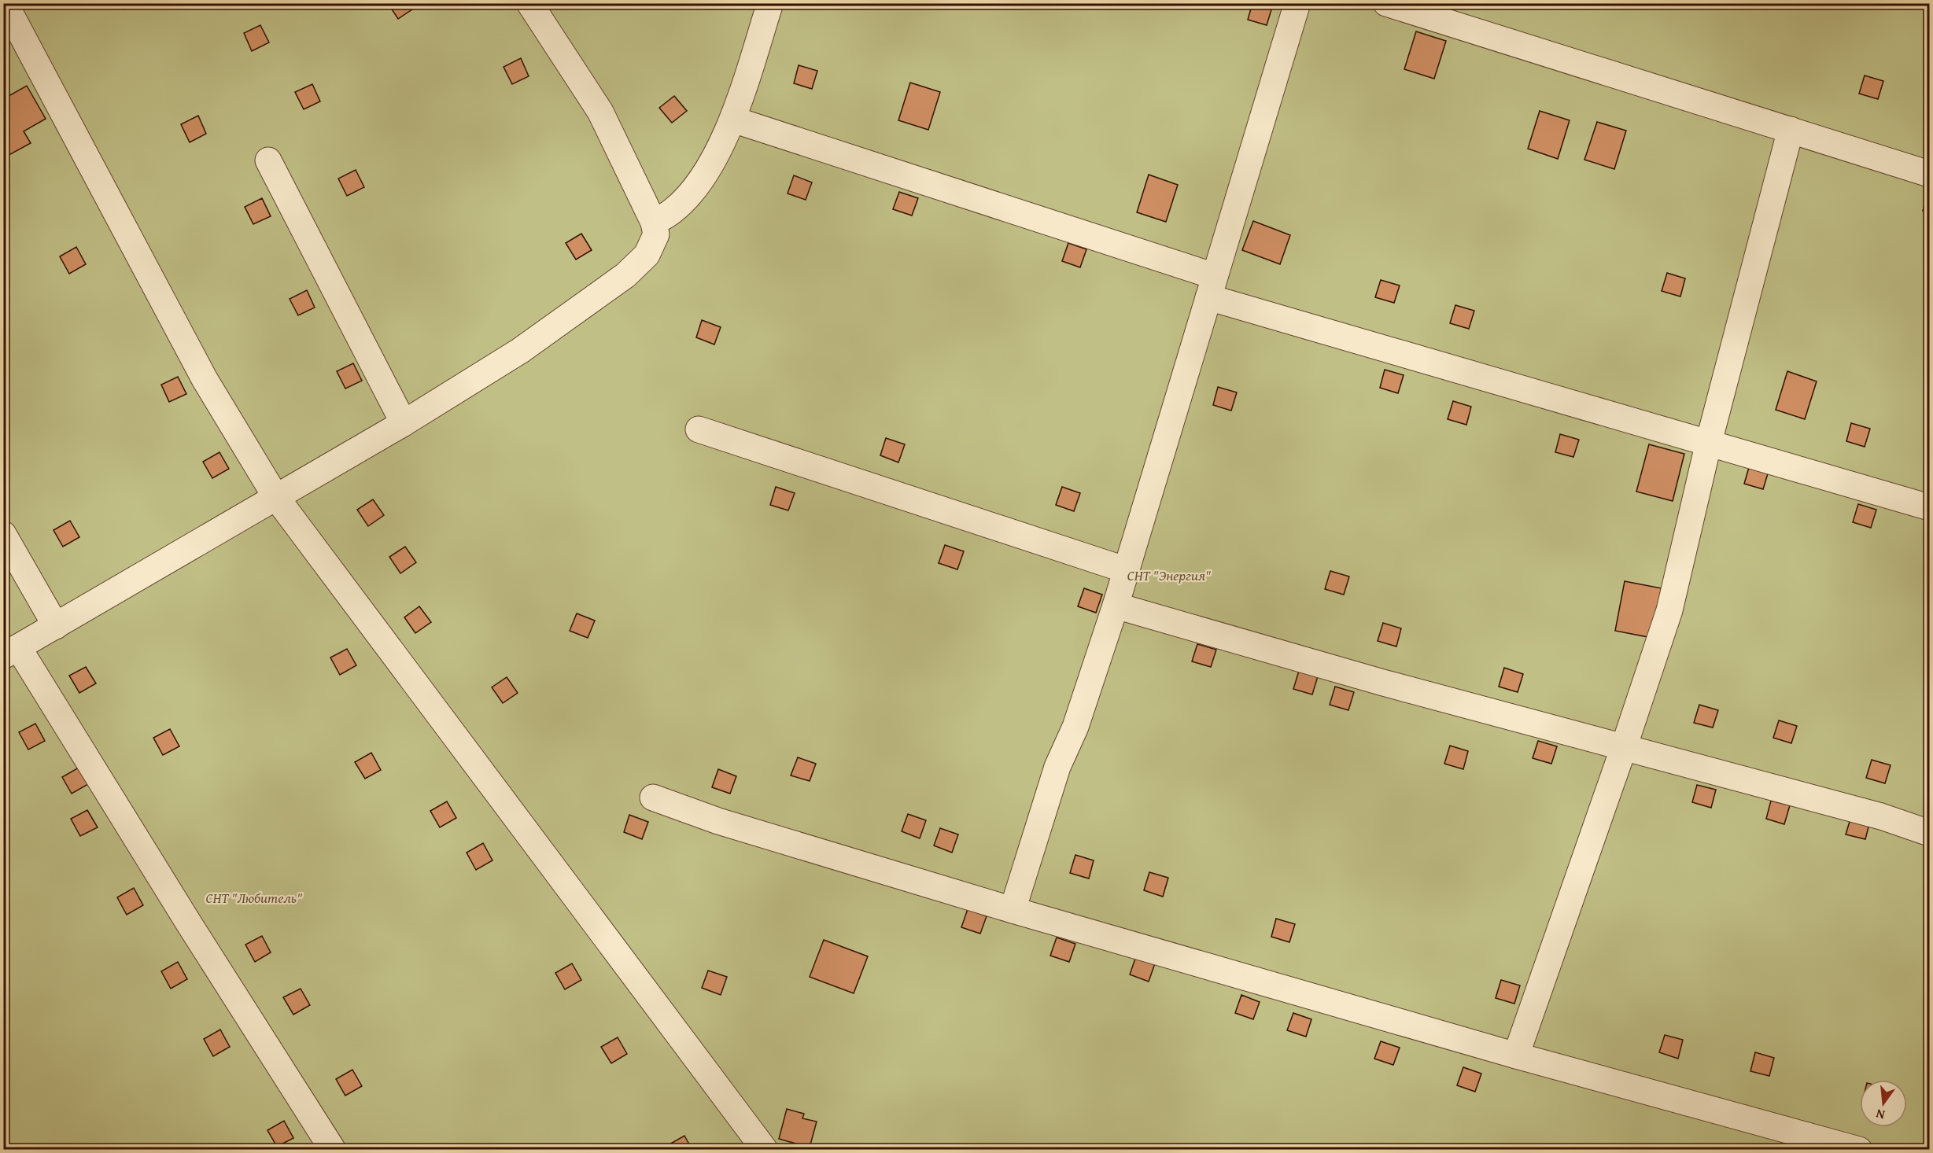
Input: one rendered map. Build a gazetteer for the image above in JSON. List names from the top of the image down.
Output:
{
  "parks": ["СНТ \"Энергия\"", "СНТ \"Любитель\""],
  "north": "bottom"
}
